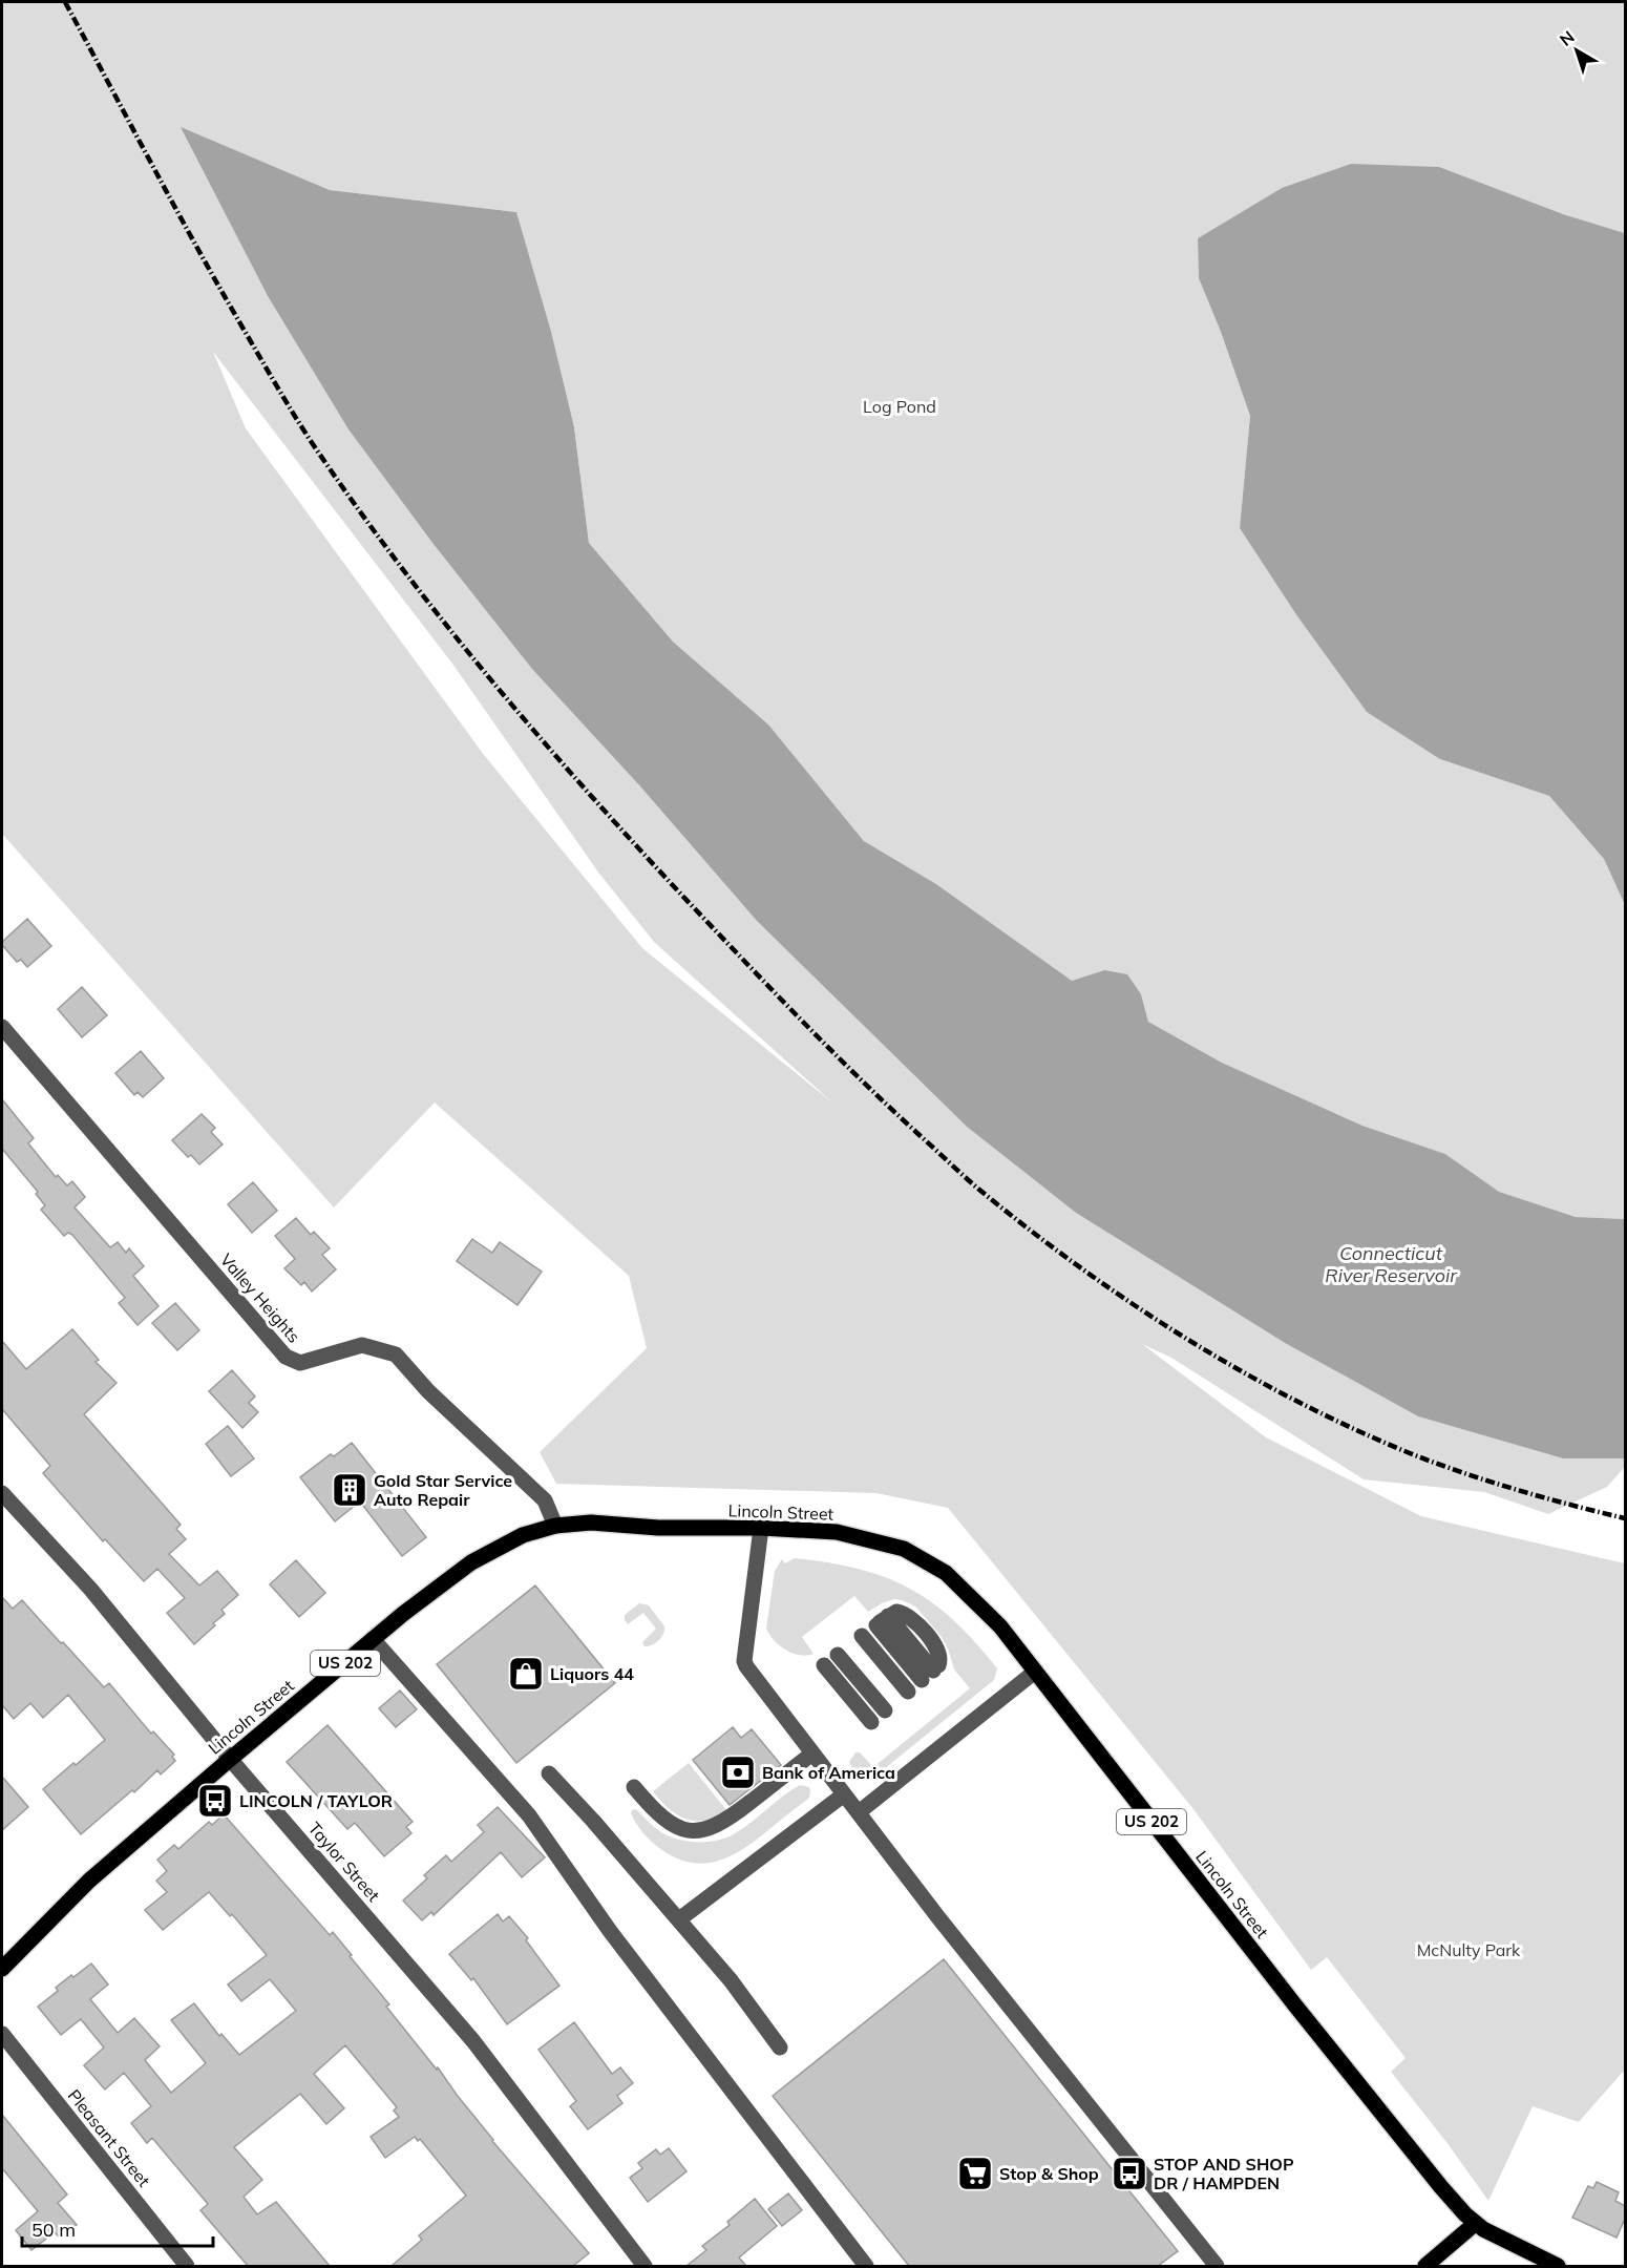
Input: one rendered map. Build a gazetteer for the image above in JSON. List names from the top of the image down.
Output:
{
  "streets": {
    "main road": ["Lincoln Street", "US 202"],
    "street": ["Valley Heights", "Taylor Street", "Pleasant Street"]
  },
  "crossings": [
    ["Valley Heights", "Lincoln Street"],
    ["Lincoln Street", "US 202"],
    ["Lincoln Street", "Taylor Street"]
  ],
  "water": ["Connecticut River Reservoir"],
  "parks": ["Log Pond", "McNulty Park"],
  "places": {
    "building": ["Gold Star Service Auto Repair"],
    "shop": ["Liquors 44"],
    "bank": ["Bank of America"],
    "bus stop": ["LINCOLN / TAYLOR", "STOP AND SHOP DR / HAMPDEN"],
    "supermarket": ["Stop & Shop"]
  },
  "scale_bar": "50 m",
  "north": "top left"
}
